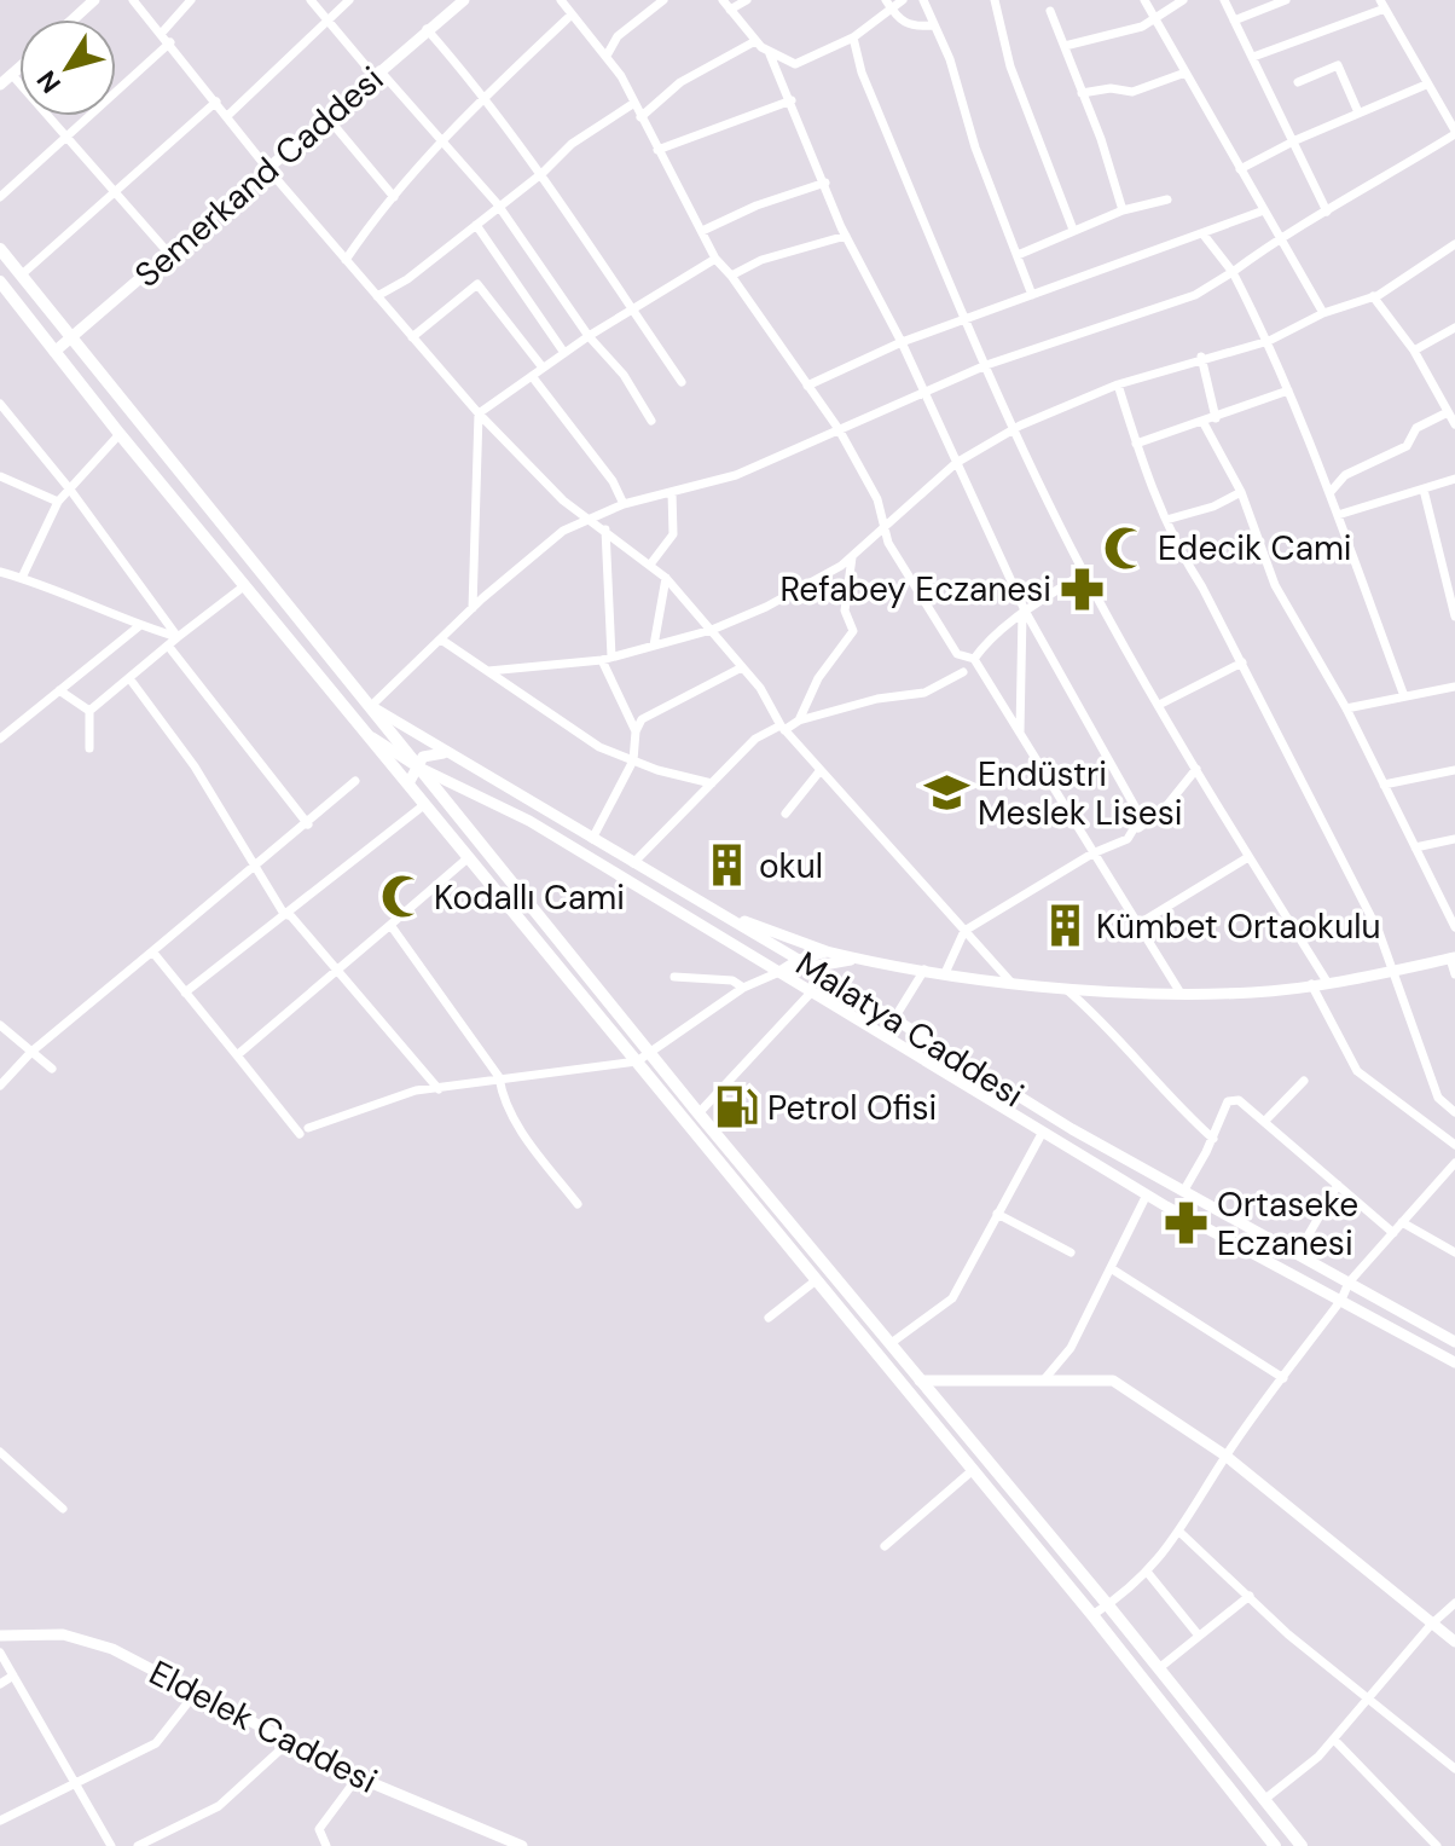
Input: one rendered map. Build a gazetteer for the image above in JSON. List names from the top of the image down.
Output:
{
  "streets": {
    "street": ["Semerkand Caddesi", "Malatya Caddesi", "Eldelek Caddesi"]
  },
  "places": {
    "mosque": ["Edecik Cami", "Kodallı Cami"],
    "pharmacy": ["Refabey Eczanesi", "Ortaseke Eczanesi"],
    "school or university": ["Endüstri Meslek Lisesi"],
    "building": ["okul", "Kümbet Ortaokulu"],
    "fuel station": ["Petrol Ofisi"]
  },
  "north": "bottom left"
}
